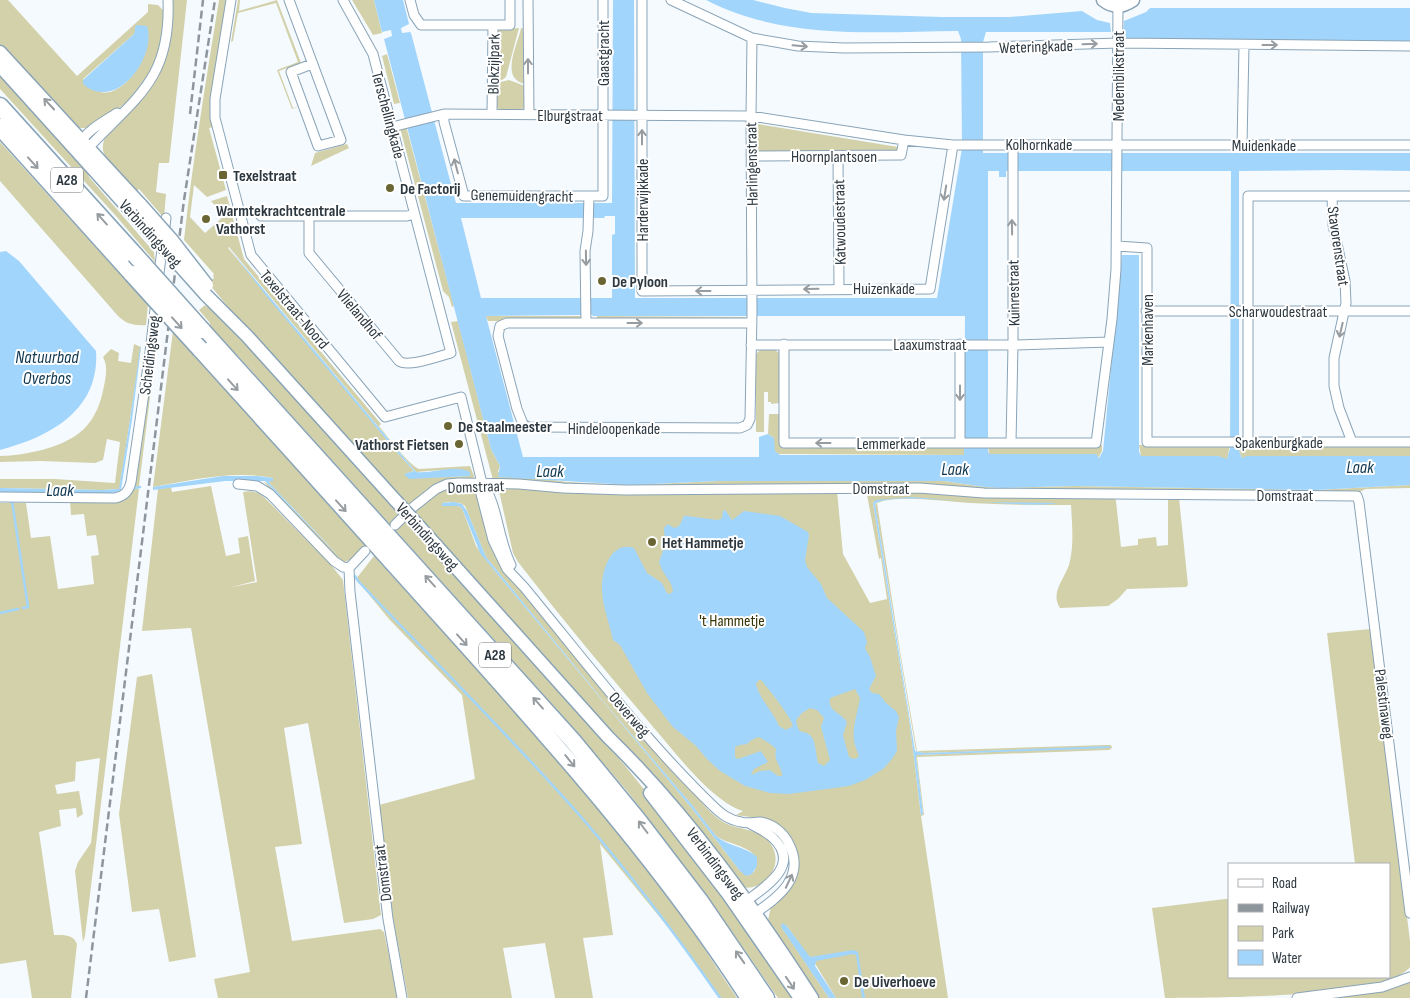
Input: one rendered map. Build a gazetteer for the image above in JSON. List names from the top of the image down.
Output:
{
  "streets": {
    "highway": ["A28"],
    "main road": ["Verbindingsweg"],
    "street": [
      "Weteringkade",
      "Gaastgracht",
      "Blokzijlpark",
      "Medemblikstraat",
      "Terschellingkade",
      "Elburgstraat",
      "Kolhornkade",
      "Muidenkade",
      "Hoornplantsoen",
      "Harlingenstraat",
      "Genemuidengracht",
      "Harderwijkkade",
      "Katwoudestraat",
      "Stavorenstraat",
      "Huizenkade",
      "Kuinrestraat",
      "Texelstraat-Noord",
      "Scharwoudestraat",
      "Vlielandhof",
      "Markenhaven",
      "Laaxumstraat",
      "Scheidingsweg",
      "Hindeloopenkade",
      "Spakenburgkade",
      "Lemmerkade",
      "Domstraat",
      "Palestinaweg",
      "Oeverweg"
    ]
  },
  "crossings": [
    ["Weteringkade", "Medemblikstraat"],
    ["Weteringkade", "Harlingenstraat"],
    ["Gaastgracht", "Elburgstraat"],
    ["Gaastgracht", "Genemuidengracht"],
    ["Blokzijlpark", "Elburgstraat"],
    ["Medemblikstraat", "Kolhornkade"],
    ["Medemblikstraat", "Muidenkade"],
    ["Medemblikstraat", "Markenhaven"],
    ["Terschellingkade", "Elburgstraat"],
    ["Terschellingkade", "Vlielandhof"],
    ["Elburgstraat", "Hoornplantsoen"],
    ["Elburgstraat", "Harlingenstraat"],
    ["Elburgstraat", "Genemuidengracht"],
    ["Elburgstraat", "Harderwijkkade"],
    ["Kolhornkade", "Muidenkade"],
    ["Kolhornkade", "Hoornplantsoen"],
    ["Kolhornkade", "Huizenkade"],
    ["Kolhornkade", "Kuinrestraat"],
    ["Kolhornkade", "Markenhaven"],
    ["Muidenkade", "Markenhaven"],
    ["Hoornplantsoen", "Harlingenstraat"],
    ["Hoornplantsoen", "Katwoudestraat"],
    ["Hoornplantsoen", "Huizenkade"],
    ["Harlingenstraat", "Harderwijkkade"],
    ["Harlingenstraat", "Huizenkade"],
    ["Harlingenstraat", "Hindeloopenkade"],
    ["Harderwijkkade", "Huizenkade"],
    ["Harderwijkkade", "Hindeloopenkade"],
    ["Katwoudestraat", "Huizenkade"],
    ["Verbindingsweg", "Oeverweg"],
    ["Stavorenstraat", "Scharwoudestraat"],
    ["Stavorenstraat", "Spakenburgkade"],
    ["Huizenkade", "Hindeloopenkade"],
    ["Kuinrestraat", "Laaxumstraat"],
    ["Kuinrestraat", "Lemmerkade"],
    ["Texelstraat-Noord", "Oeverweg"],
    ["Scharwoudestraat", "Markenhaven"],
    ["Markenhaven", "Laaxumstraat"],
    ["Markenhaven", "Spakenburgkade"],
    ["Markenhaven", "Lemmerkade"],
    ["Laaxumstraat", "Hindeloopenkade"],
    ["Laaxumstraat", "Lemmerkade"],
    ["Domstraat", "Palestinaweg"],
    ["Domstraat", "Oeverweg"]
  ],
  "one_way": [
    "Weteringkade",
    "Genemuidengracht",
    "Stavorenstraat",
    "Kuinrestraat"
  ],
  "water": ["Natuurbad Overbos", "Laak"],
  "parks": ["'t Hammetje"],
  "places": {
    "transit": ["Texelstraat"],
    "other": [
      "De Factorij",
      "Warmtekrachtcentrale Vathorst",
      "De Pyloon",
      "De Staalmeester",
      "Vathorst Fietsen",
      "Het Hammetje",
      "De Uiverhoeve"
    ]
  },
  "legend": [
    "Road",
    "Railway",
    "Park",
    "Water"
  ]
}
